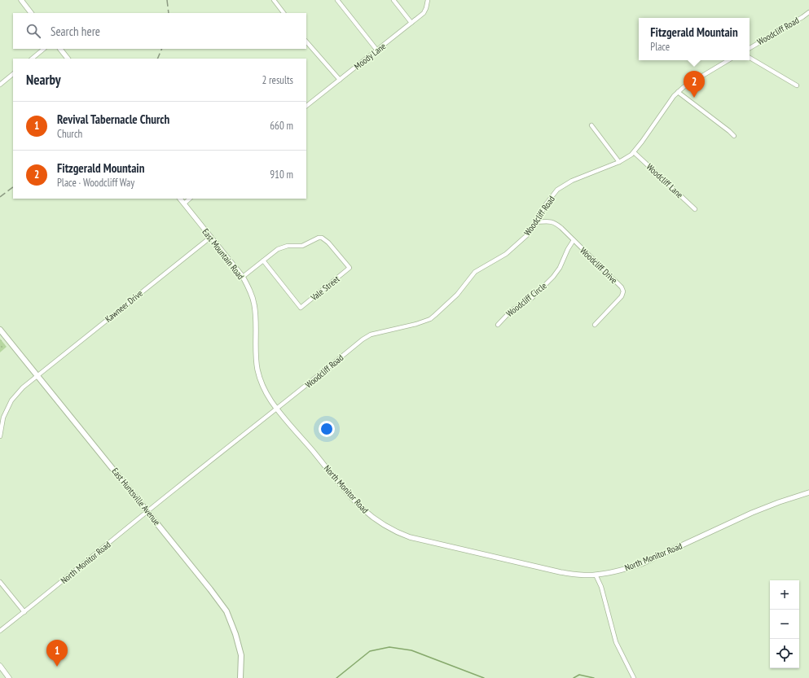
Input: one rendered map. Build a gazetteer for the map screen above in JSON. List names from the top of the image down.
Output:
{
  "streets": {
    "main road": ["East Huntsville Avenue"],
    "street": [
      "Woodcliff Road",
      "Moody Lane",
      "Woodcliff Lane",
      "East Mountain Road",
      "Woodcliff Drive",
      "Vale Street",
      "Woodcliff Circle",
      "Kawneer Drive",
      "North Monitor Road"
    ]
  },
  "crossings": [
    ["Woodcliff Road", "Woodcliff Lane"],
    ["Woodcliff Road", "East Mountain Road"],
    ["Woodcliff Road", "Woodcliff Drive"],
    ["Woodcliff Road", "North Monitor Road"],
    ["East Mountain Road", "Kawneer Drive"],
    ["East Mountain Road", "North Monitor Road"],
    ["Woodcliff Drive", "Woodcliff Circle"],
    ["Kawneer Drive", "East Huntsville Avenue"],
    ["North Monitor Road", "East Huntsville Avenue"]
  ],
  "page": {
    "search": "Search here",
    "popup": ["Fitzgerald Mountain", "Place"],
    "heading": ["Nearby", "2 results"],
    "pins": ["2", "1"],
    "list": [
      {
        "mark": "1",
        "name": "Revival Tabernacle Church",
        "note": "Church",
        "value": "660 m"
      },
      {
        "mark": "2",
        "name": "Fitzgerald Mountain",
        "note": "Place · Woodcliff Way",
        "value": "910 m"
      }
    ],
    "map_buttons": ["+", "−"]
  }
}
